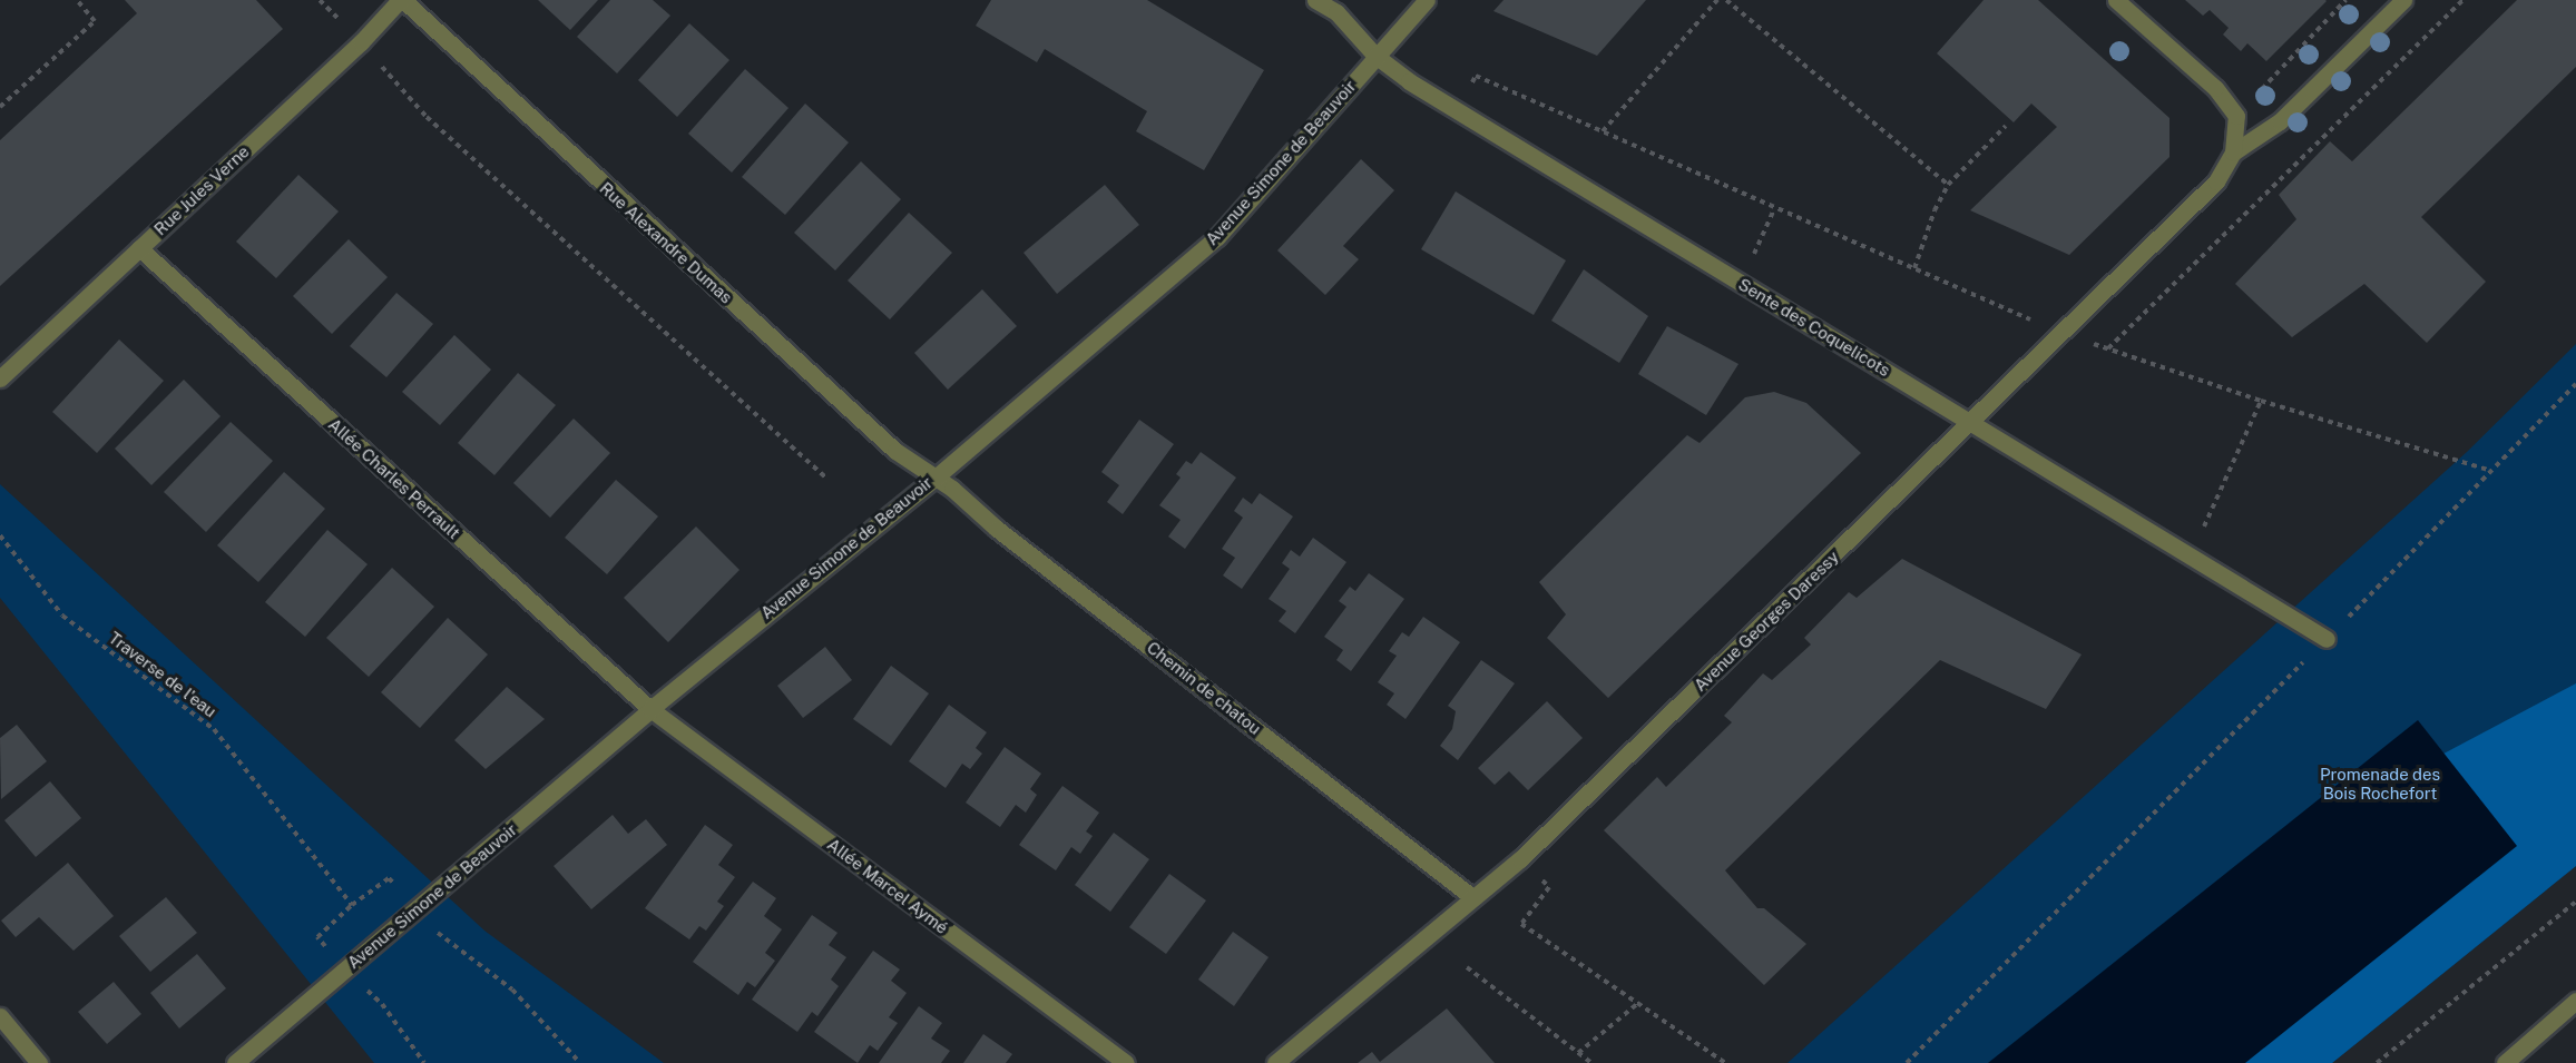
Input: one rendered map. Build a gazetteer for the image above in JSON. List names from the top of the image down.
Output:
{
  "streets": {
    "street": [
      "Avenue Simone de Beauvoir",
      "Rue Jules Verne",
      "Rue Alexandre Dumas",
      "Sente des Coquelicots",
      "Allée Charles Perrault",
      "Avenue Georges Daressy",
      "Chemin de chatou",
      "Allée Marcel Aymé"
    ],
    "path": ["Traverse de l'eau"]
  },
  "crossings": [
    ["Avenue Simone de Beauvoir", "Rue Alexandre Dumas"],
    ["Avenue Simone de Beauvoir", "Sente des Coquelicots"],
    ["Avenue Simone de Beauvoir", "Allée Charles Perrault"],
    ["Avenue Simone de Beauvoir", "Chemin de chatou"],
    ["Avenue Simone de Beauvoir", "Allée Marcel Aymé"],
    ["Rue Jules Verne", "Rue Alexandre Dumas"],
    ["Rue Jules Verne", "Allée Charles Perrault"],
    ["Rue Alexandre Dumas", "Chemin de chatou"],
    ["Sente des Coquelicots", "Avenue Georges Daressy"],
    ["Allée Charles Perrault", "Allée Marcel Aymé"],
    ["Avenue Georges Daressy", "Chemin de chatou"]
  ],
  "parks": ["Promenade des Bois Rochefort"]
}
